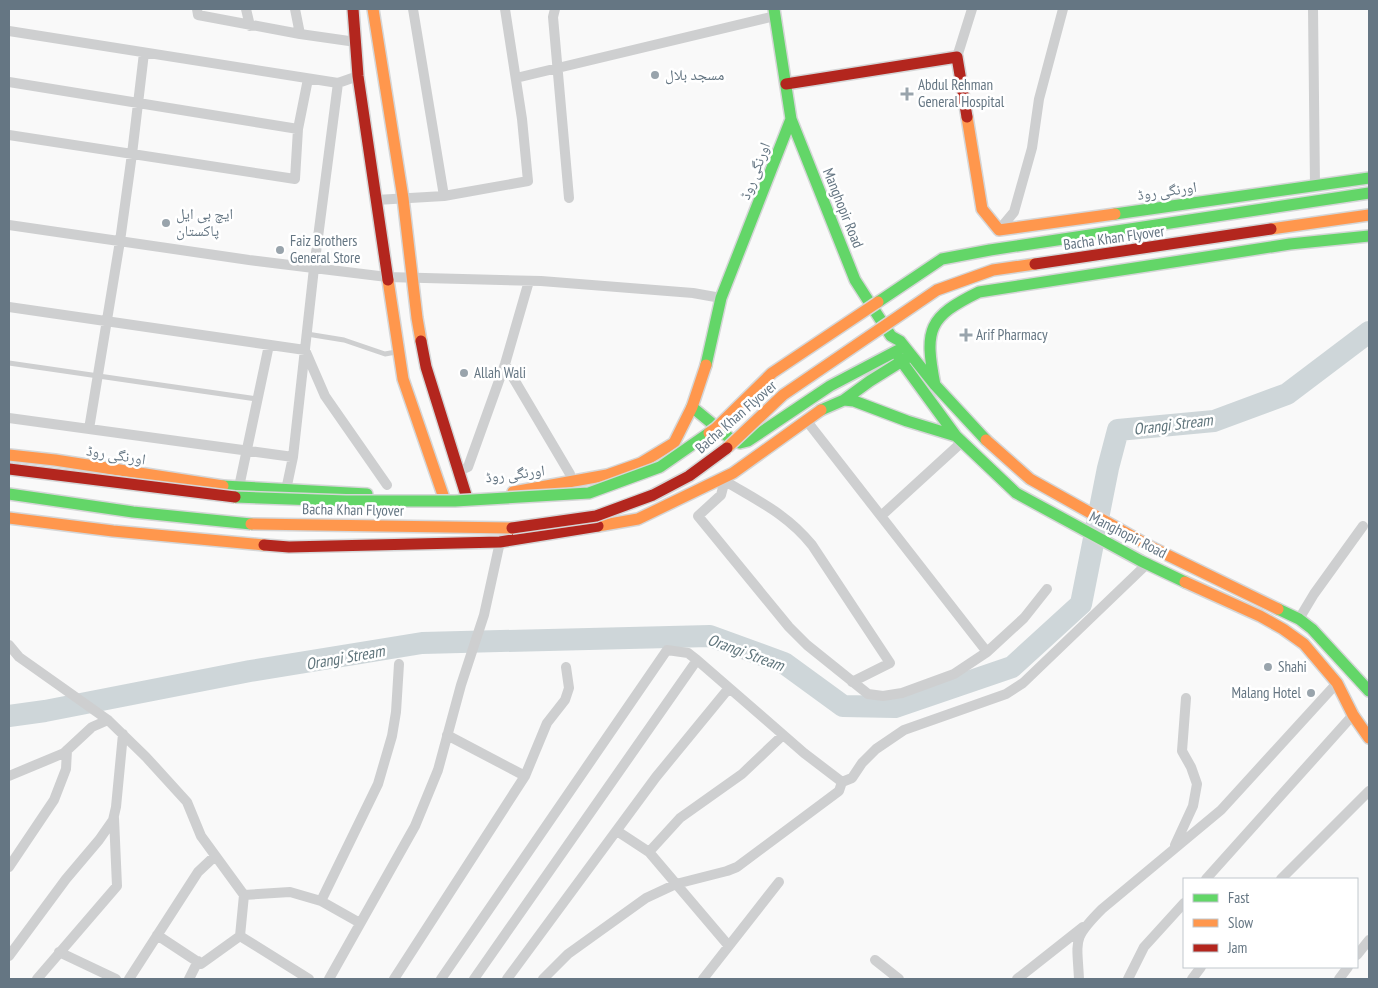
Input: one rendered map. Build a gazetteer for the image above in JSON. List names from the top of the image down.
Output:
{
  "streets": {
    "street": ["اورنگی روڈ", "Manghopir Road", "Bacha Khan Flyover"]
  },
  "crossings": [
    ["اورنگی روڈ", "Manghopir Road"]
  ],
  "water": ["Orangi Stream"],
  "places": {
    "other": [
      "مسجد بلال",
      "ایچ بی ایل پاکستان",
      "Faiz Brothers General Store",
      "Allah Wali",
      "Shahi",
      "Malang Hotel"
    ],
    "health": ["Abdul Rehman General Hospital", "Arif Pharmacy"]
  },
  "legend": ["Fast", "Slow", "Jam"]
}
